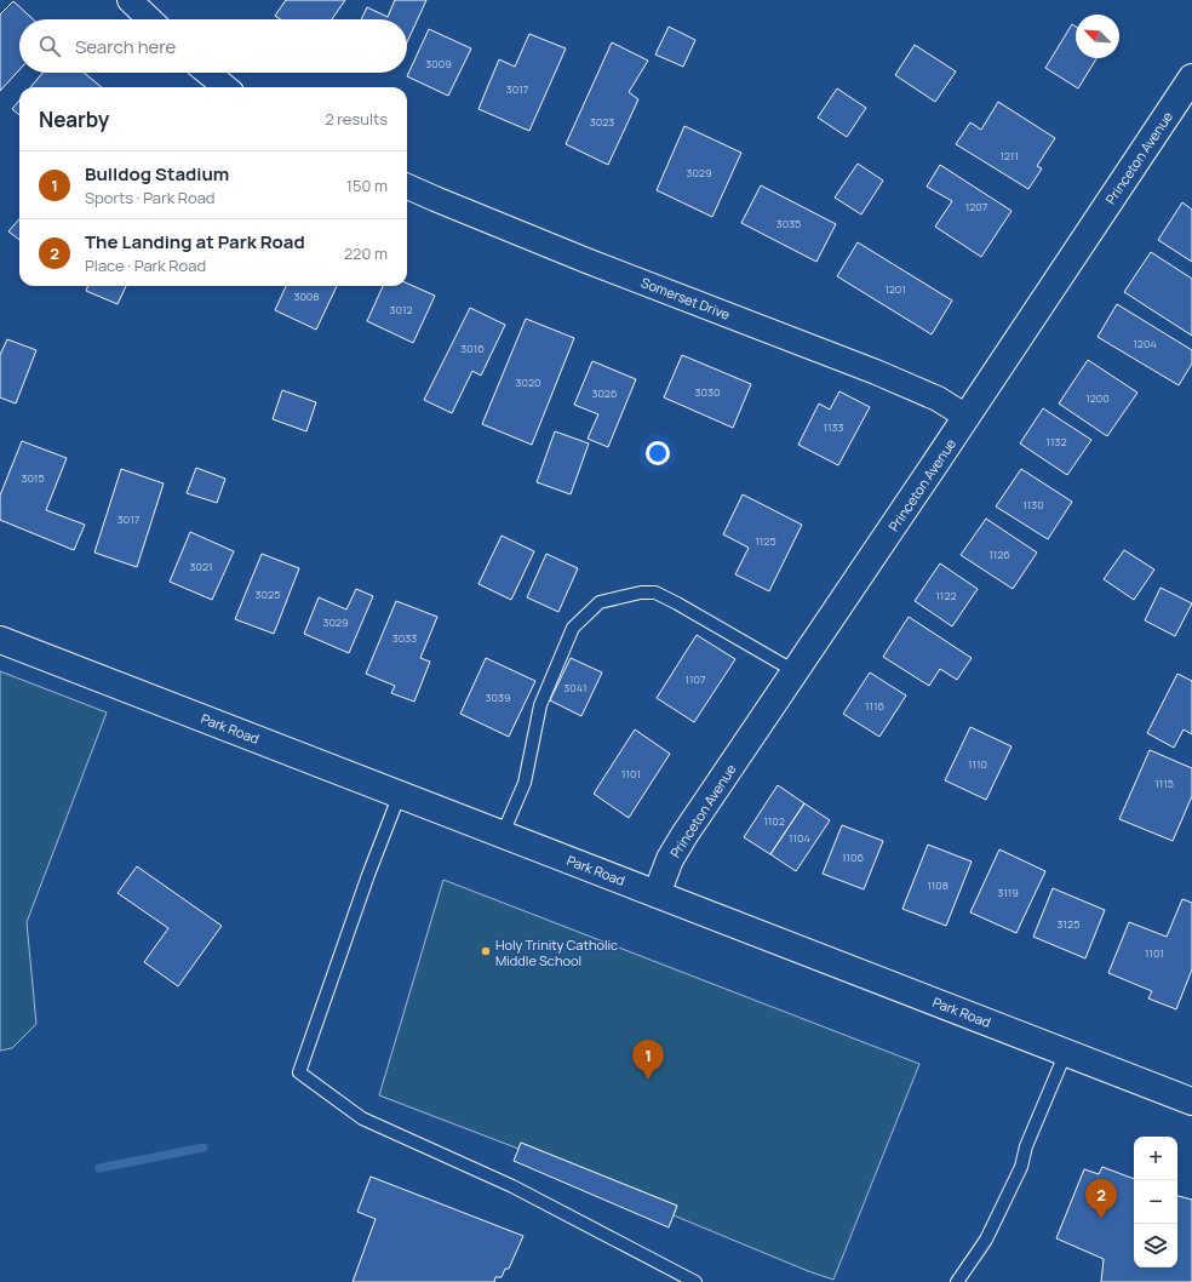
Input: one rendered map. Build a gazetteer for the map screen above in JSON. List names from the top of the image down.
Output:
{
  "streets": {
    "main road": ["Princeton Avenue", "Park Road"],
    "street": ["Somerset Drive"]
  },
  "crossings": [
    ["Princeton Avenue", "Somerset Drive"],
    ["Princeton Avenue", "Park Road"]
  ],
  "places": ["Holy Trinity Catholic Middle School"],
  "house_numbers": [
    "3009",
    "3017",
    "3023",
    "1211",
    "3029",
    "1207",
    "3035",
    "1201",
    "3008",
    "3012",
    "1204",
    "3016",
    "3020",
    "3030",
    "3026",
    "1200",
    "1133",
    "1132",
    "3015",
    "1130",
    "3017",
    "1125",
    "1126",
    "3021",
    "3025",
    "1122",
    "3029",
    "3033",
    "1107",
    "3041",
    "3039",
    "1116",
    "1110",
    "1101",
    "1115",
    "1102",
    "1104",
    "1106",
    "1108",
    "3119",
    "3125",
    "1101"
  ],
  "north": "top left",
  "page": {
    "search": "Search here",
    "heading": ["Nearby", "2 results"],
    "list": [
      {
        "mark": "1",
        "name": "Bulldog Stadium",
        "note": "Sports · Park Road",
        "value": "150 m"
      },
      {
        "mark": "2",
        "name": "The Landing at Park Road",
        "note": "Place · Park Road",
        "value": "220 m"
      }
    ],
    "pins": ["1", "2"],
    "map_buttons": ["+", "−"]
  }
}
